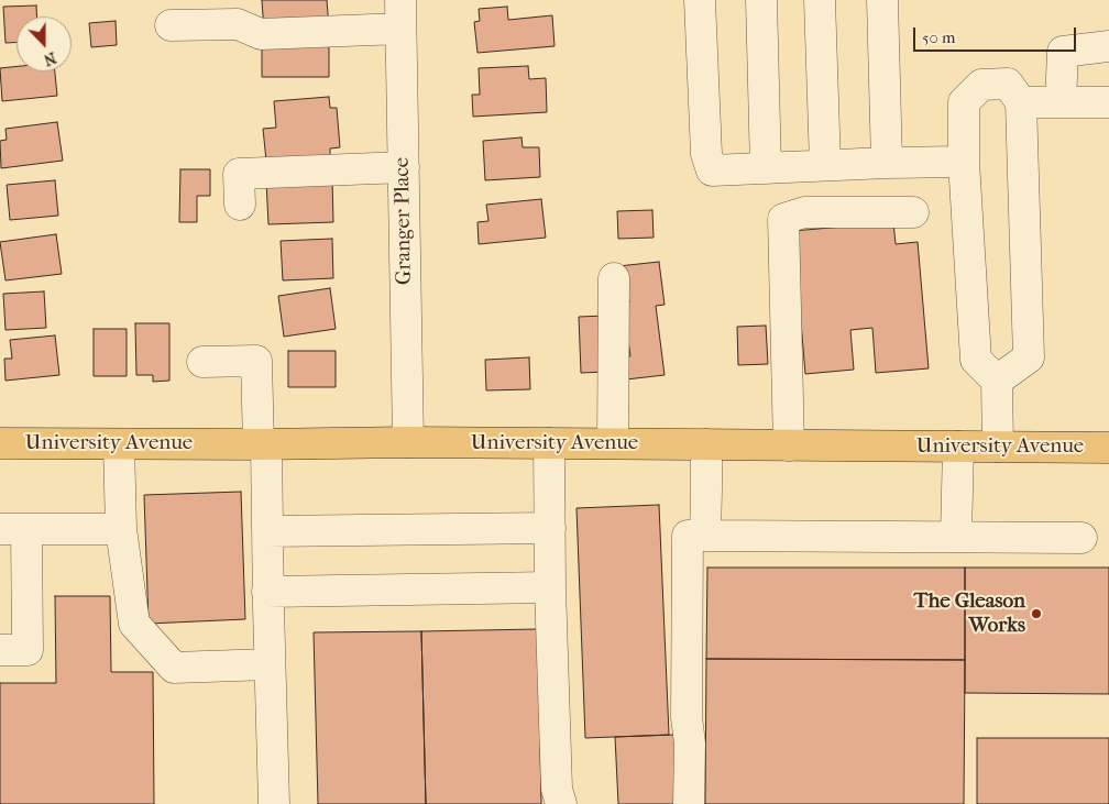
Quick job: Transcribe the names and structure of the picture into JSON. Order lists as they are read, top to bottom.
{
  "streets": {
    "main road": ["University Avenue"],
    "street": ["Granger Place"]
  },
  "crossings": [
    ["Granger Place", "University Avenue"]
  ],
  "places": ["The Gleason Works"],
  "scale_bar": "50 m",
  "north": "bottom"
}
